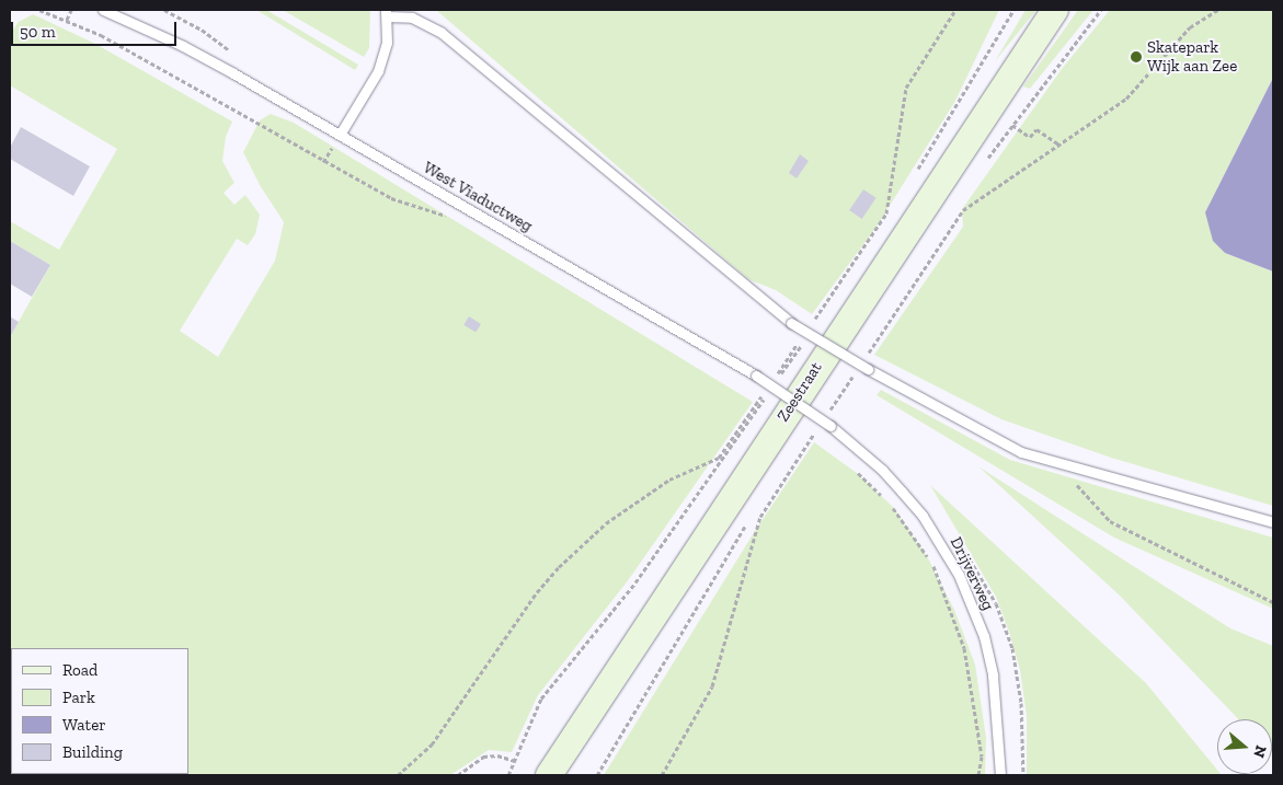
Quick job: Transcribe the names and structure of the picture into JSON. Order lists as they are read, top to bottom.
{
  "streets": {
    "main road": ["Zeestraat"],
    "lane": ["West Viaductweg", "Drijverweg"]
  },
  "crossings": [
    ["West Viaductweg", "Drijverweg"]
  ],
  "places": ["Skatepark Wijk aan Zee"],
  "legend": [
    "Road",
    "Park",
    "Water",
    "Building"
  ],
  "scale_bar": "50 m",
  "north": "right"
}
